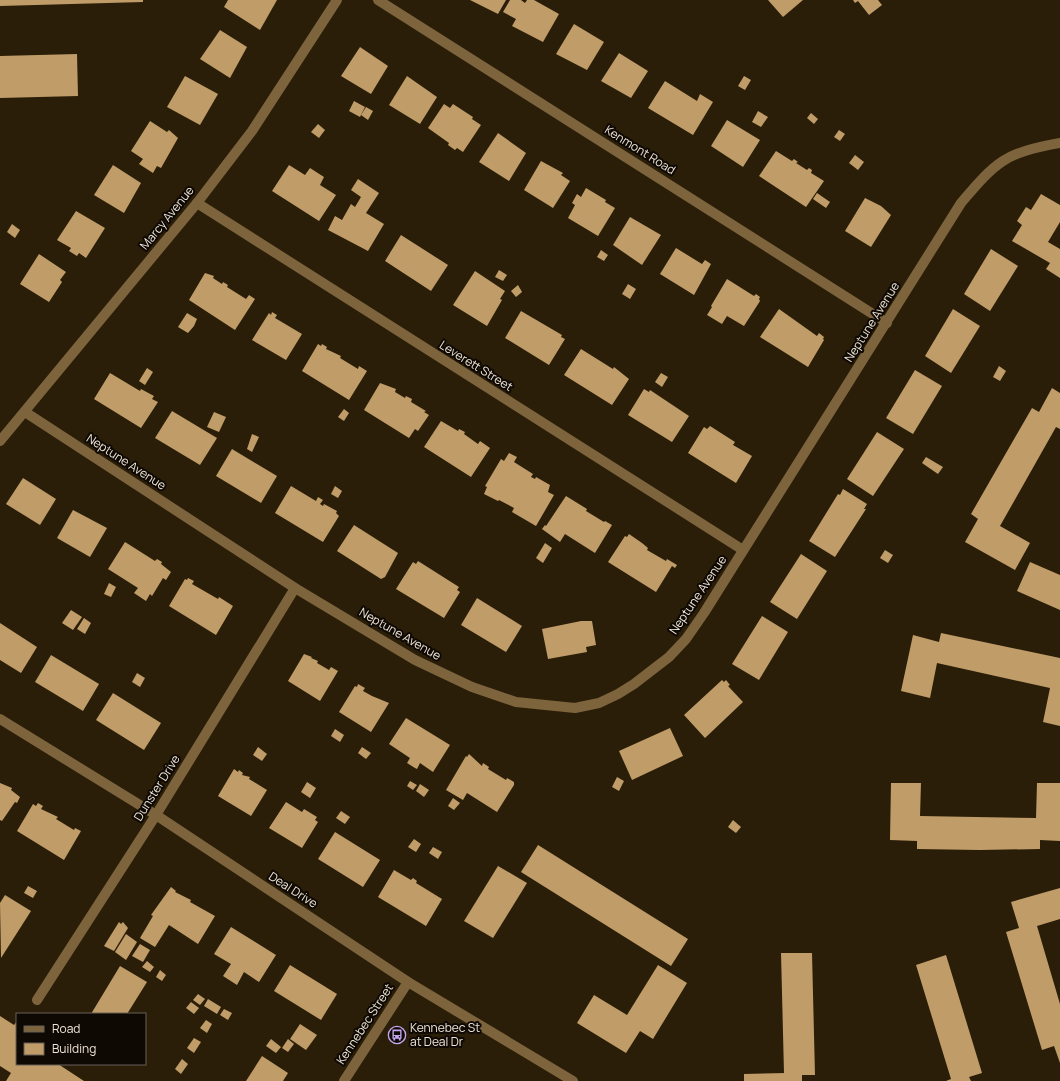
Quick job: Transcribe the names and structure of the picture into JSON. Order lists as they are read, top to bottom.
{
  "streets": {
    "street": [
      "Kenmont Road",
      "Marcy Avenue",
      "Neptune Avenue",
      "Leverett Street",
      "Dunster Drive",
      "Deal Drive",
      "Kennebec Street"
    ]
  },
  "crossings": [
    ["Kenmont Road", "Neptune Avenue"],
    ["Marcy Avenue", "Neptune Avenue"],
    ["Marcy Avenue", "Leverett Street"],
    ["Neptune Avenue", "Leverett Street"],
    ["Neptune Avenue", "Dunster Drive"],
    ["Dunster Drive", "Deal Drive"],
    ["Deal Drive", "Kennebec Street"]
  ],
  "places": {
    "bus stop": ["Kennebec St at Deal Dr"]
  },
  "legend": ["Road", "Building"]
}
